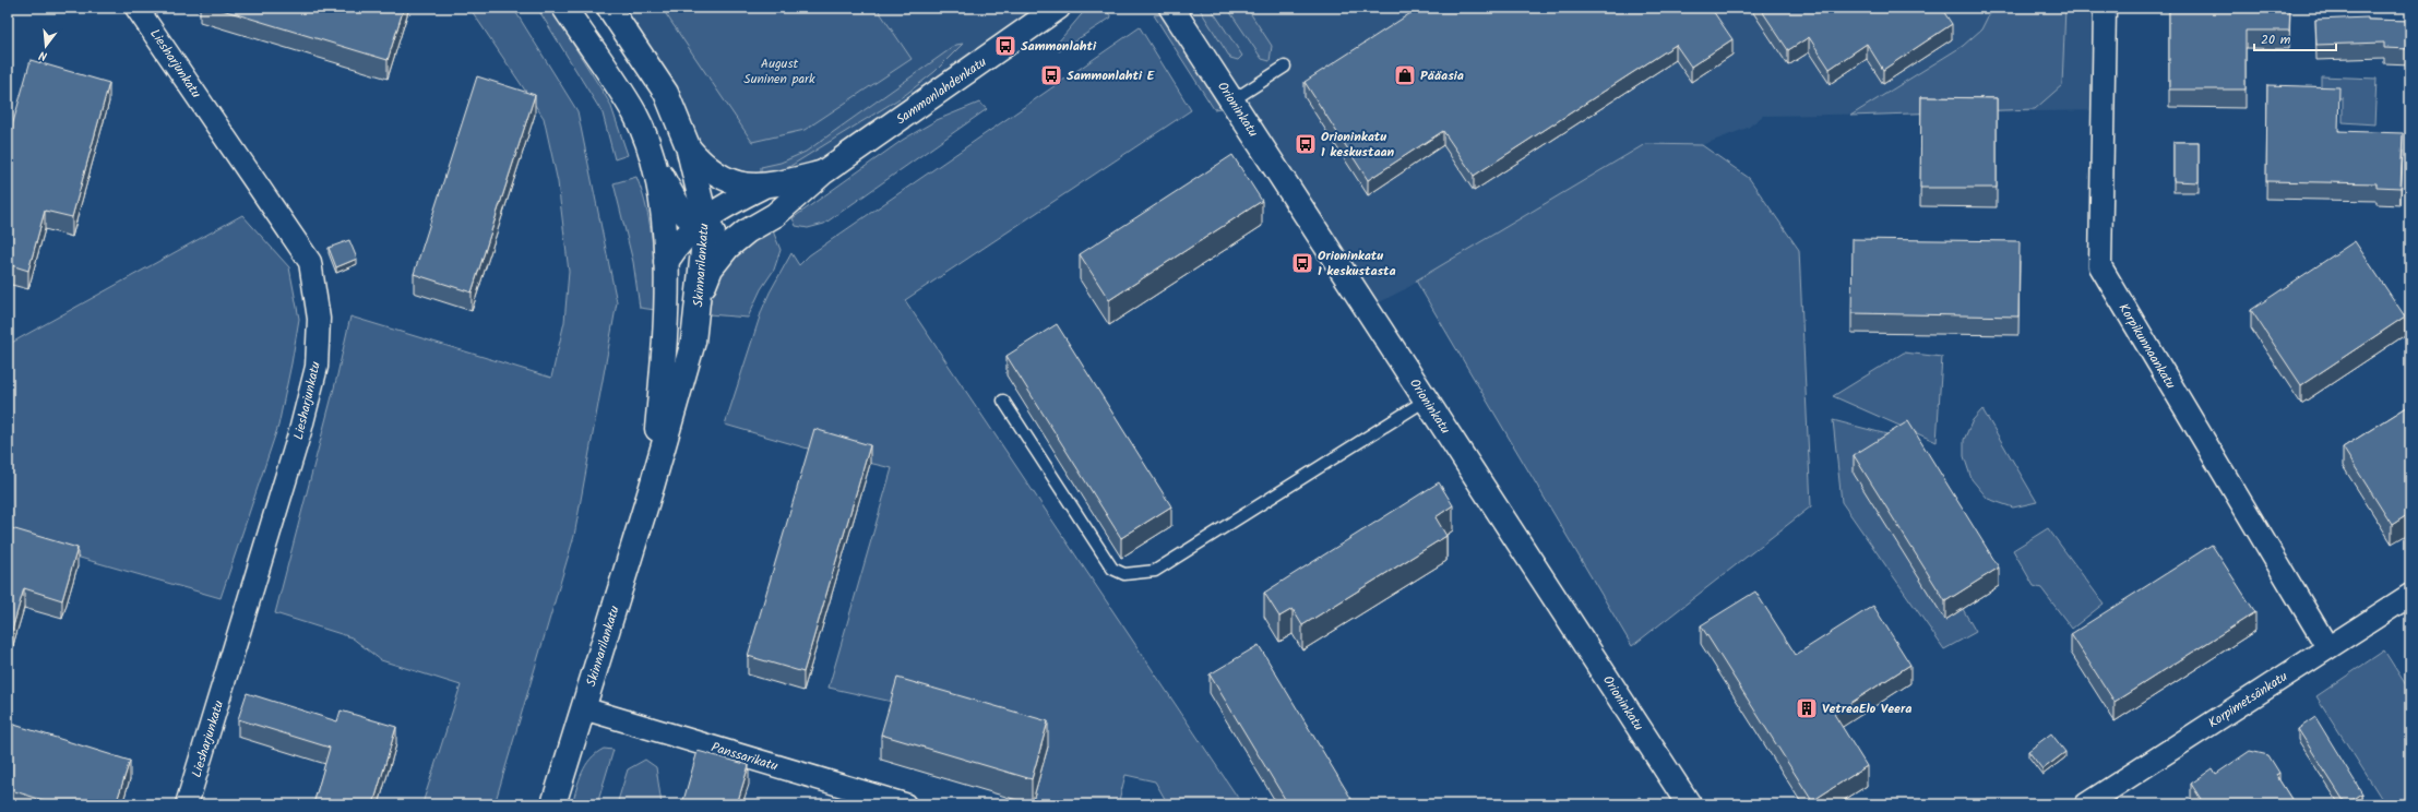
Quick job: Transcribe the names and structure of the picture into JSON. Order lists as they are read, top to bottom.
{
  "streets": {
    "main road": ["Sammonlahdenkatu", "Orioninkatu", "Skinnarilankatu"],
    "street": [
      "Liesharjunkatu",
      "Korpikunnaankatu",
      "Korpimetsänkatu",
      "Panssarikatu"
    ]
  },
  "crossings": [
    ["Sammonlahdenkatu", "Skinnarilankatu"],
    ["Skinnarilankatu", "Panssarikatu"],
    ["Korpikunnaankatu", "Korpimetsänkatu"]
  ],
  "parks": ["August Suninen park"],
  "places": {
    "bus stop": [
      "Sammonlahti",
      "Sammonlahti E",
      "Orioninkatu 1 keskustaan",
      "Orioninkatu 1 keskustasta"
    ],
    "shop": ["Pääasia"],
    "building": ["VetreaElo Veera"]
  },
  "scale_bar": "20 m",
  "north": "bottom"
}
